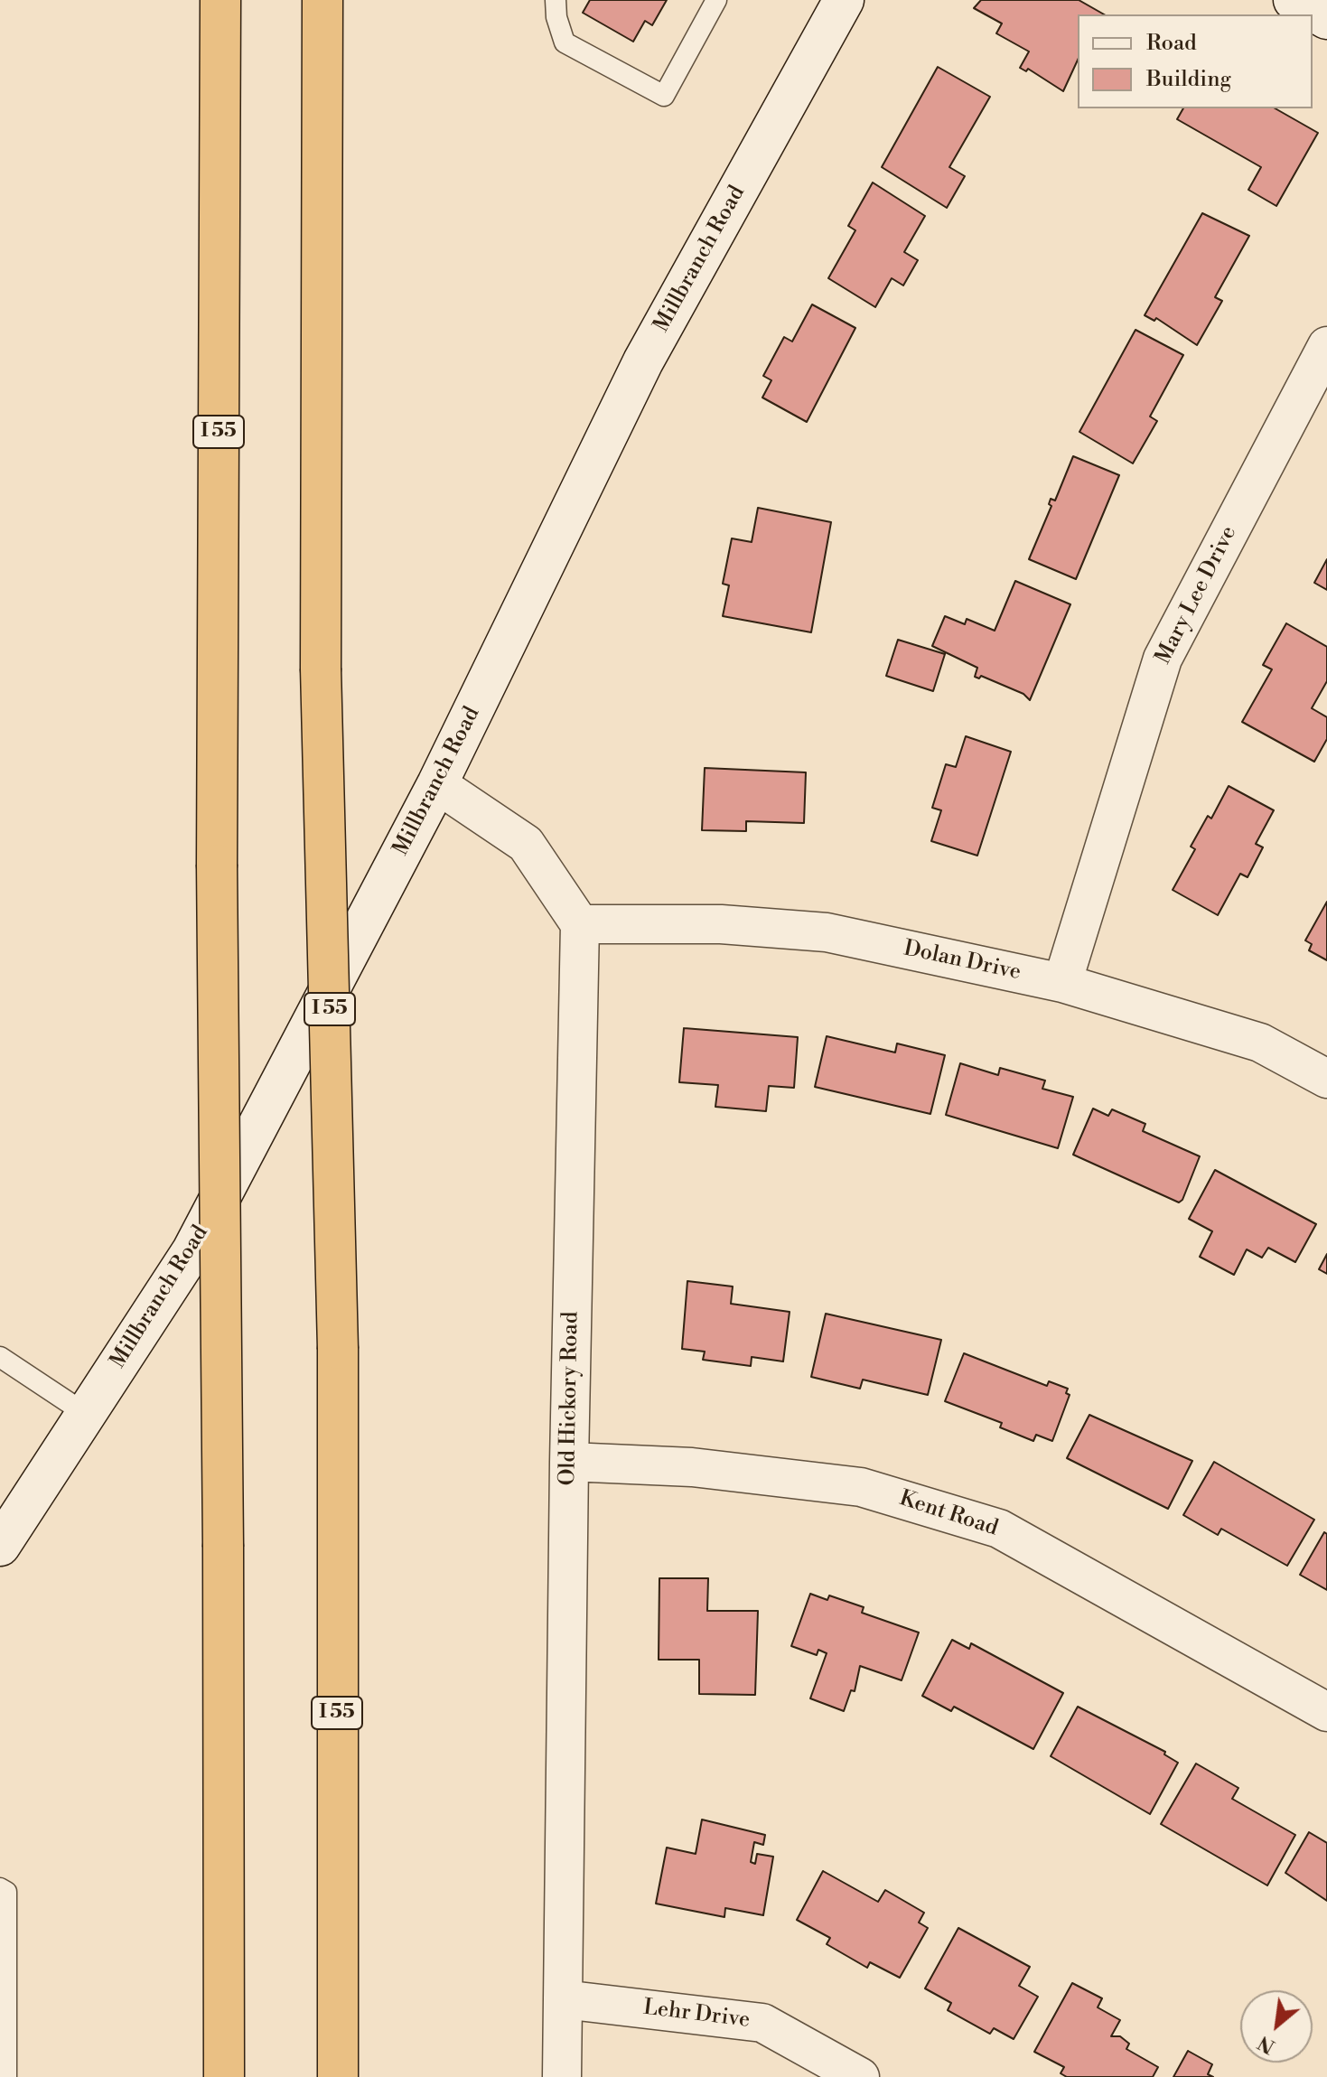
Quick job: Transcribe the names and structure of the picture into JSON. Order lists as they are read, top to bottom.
{
  "streets": {
    "highway": ["I 55"],
    "main road": ["Millbranch Road"],
    "street": [
      "Mary Lee Drive",
      "Dolan Drive",
      "Old Hickory Road",
      "Kent Road",
      "Lehr Drive"
    ]
  },
  "crossings": [
    ["Mary Lee Drive", "Dolan Drive"],
    ["Dolan Drive", "Old Hickory Road"],
    ["Old Hickory Road", "Kent Road"],
    ["Old Hickory Road", "Lehr Drive"]
  ],
  "legend": ["Road", "Building"],
  "north": "bottom left"
}
